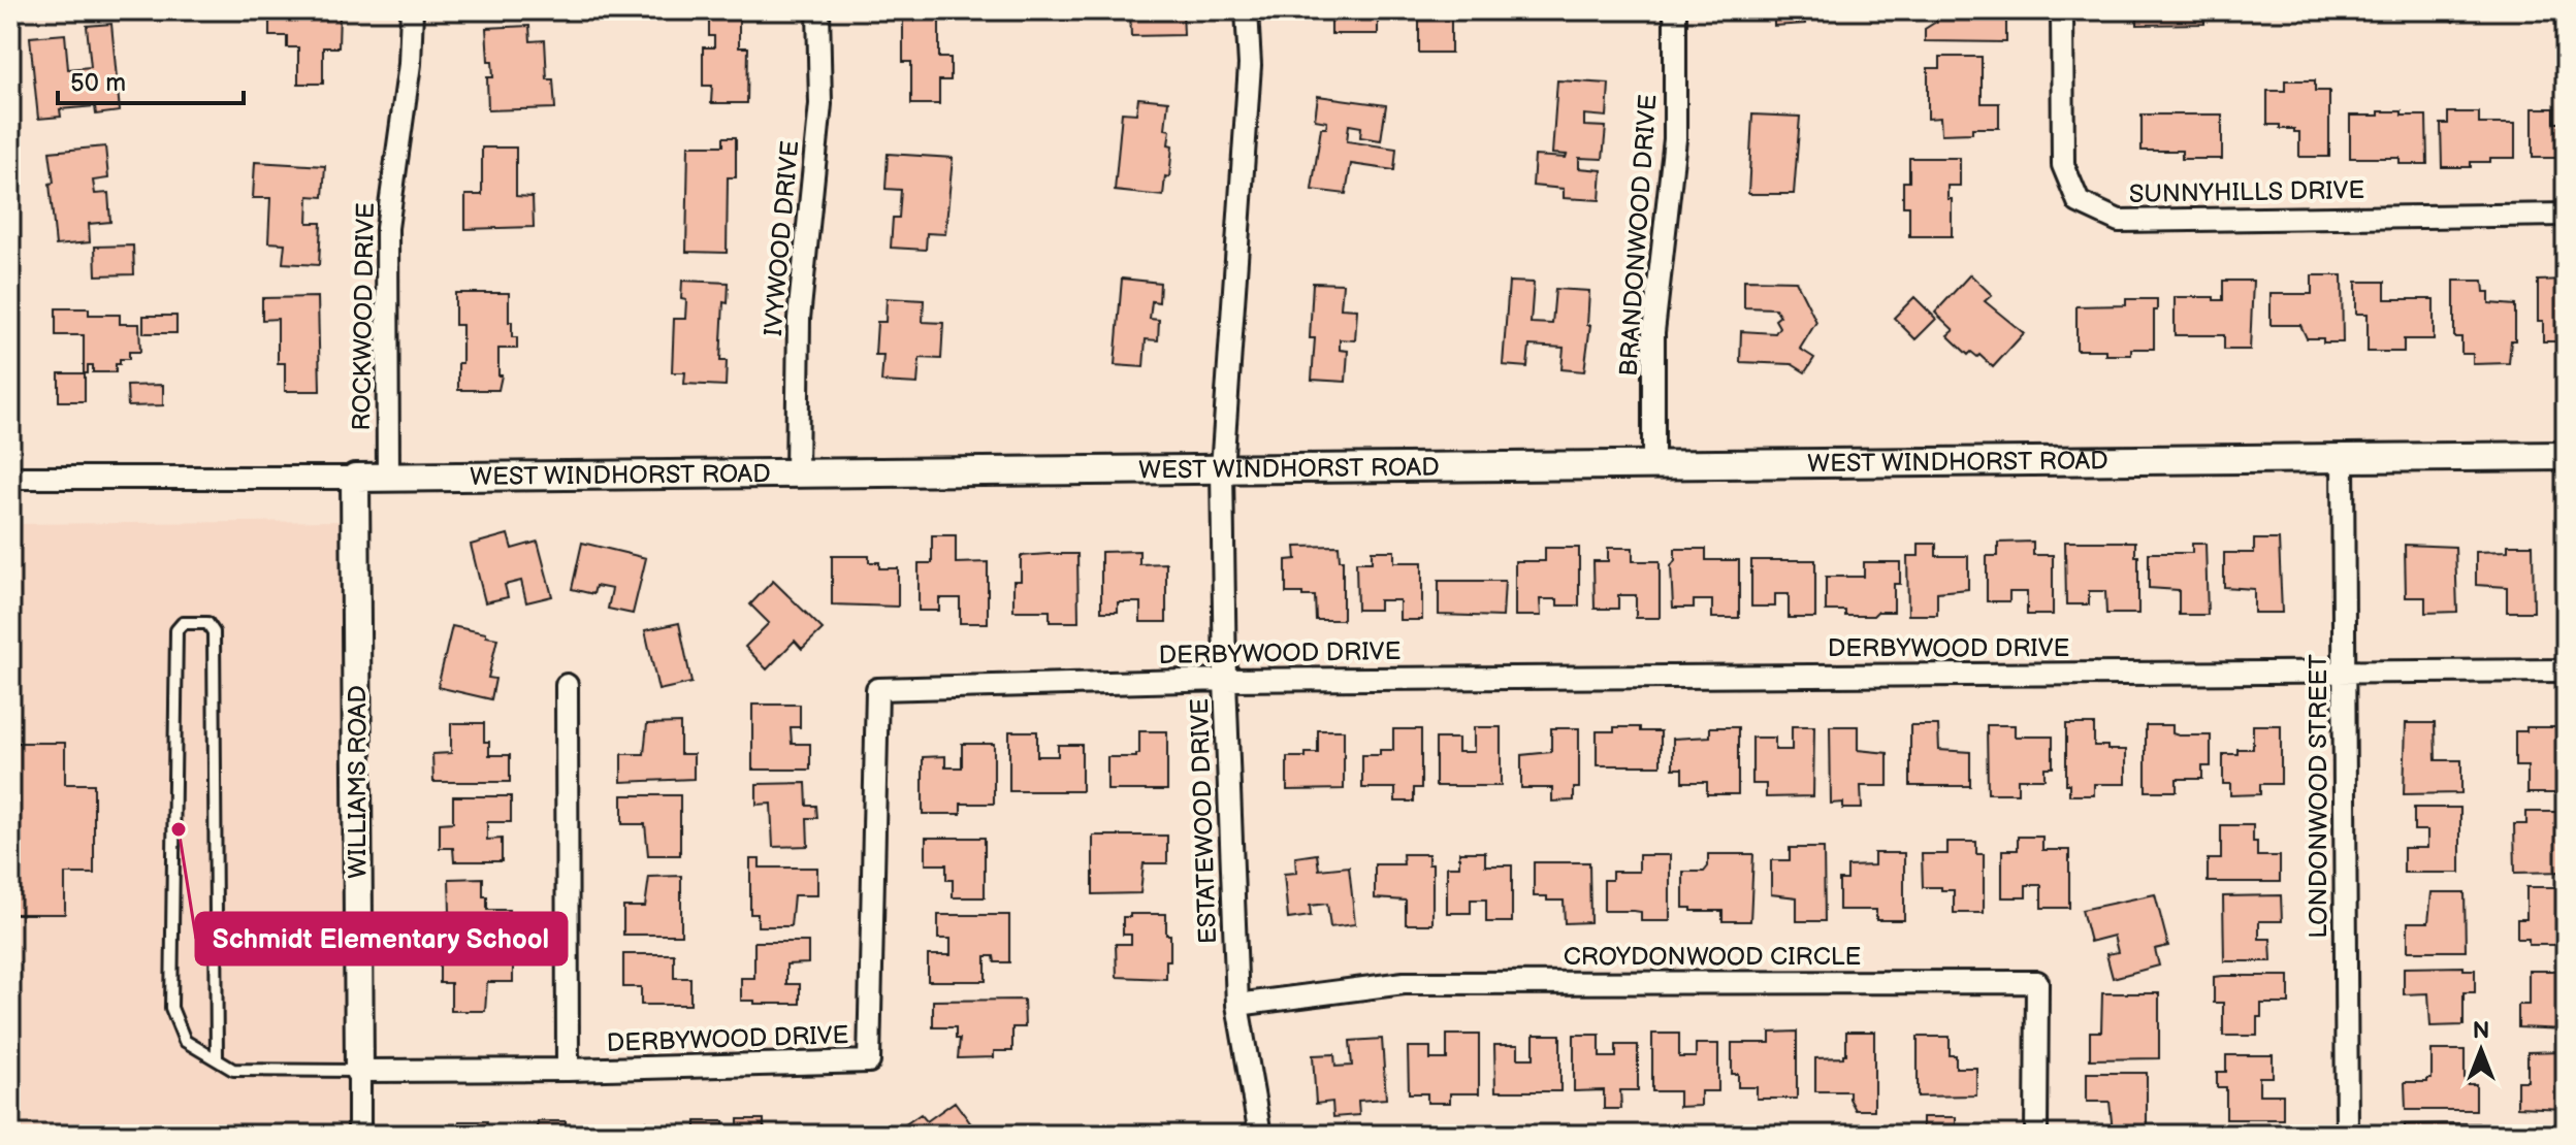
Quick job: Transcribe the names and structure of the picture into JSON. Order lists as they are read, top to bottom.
{
  "streets": {
    "street": [
      "SUNNYHILLS DRIVE",
      "BRANDONWOOD DRIVE",
      "IVYWOOD DRIVE",
      "ROCKWOOD DRIVE",
      "WEST WINDHORST ROAD",
      "DERBYWOOD DRIVE",
      "WILLIAMS ROAD",
      "LONDONWOOD STREET",
      "ESTATEWOOD DRIVE",
      "CROYDONWOOD CIRCLE"
    ]
  },
  "crossings": [
    ["BRANDONWOOD DRIVE", "WEST WINDHORST ROAD"],
    ["IVYWOOD DRIVE", "WEST WINDHORST ROAD"],
    ["ROCKWOOD DRIVE", "WEST WINDHORST ROAD"],
    ["WEST WINDHORST ROAD", "WILLIAMS ROAD"],
    ["WEST WINDHORST ROAD", "LONDONWOOD STREET"],
    ["WEST WINDHORST ROAD", "ESTATEWOOD DRIVE"],
    ["DERBYWOOD DRIVE", "WILLIAMS ROAD"],
    ["DERBYWOOD DRIVE", "LONDONWOOD STREET"],
    ["DERBYWOOD DRIVE", "ESTATEWOOD DRIVE"],
    ["ESTATEWOOD DRIVE", "CROYDONWOOD CIRCLE"]
  ],
  "places": ["Schmidt Elementary School"],
  "scale_bar": "50 m",
  "north": "top"
}
